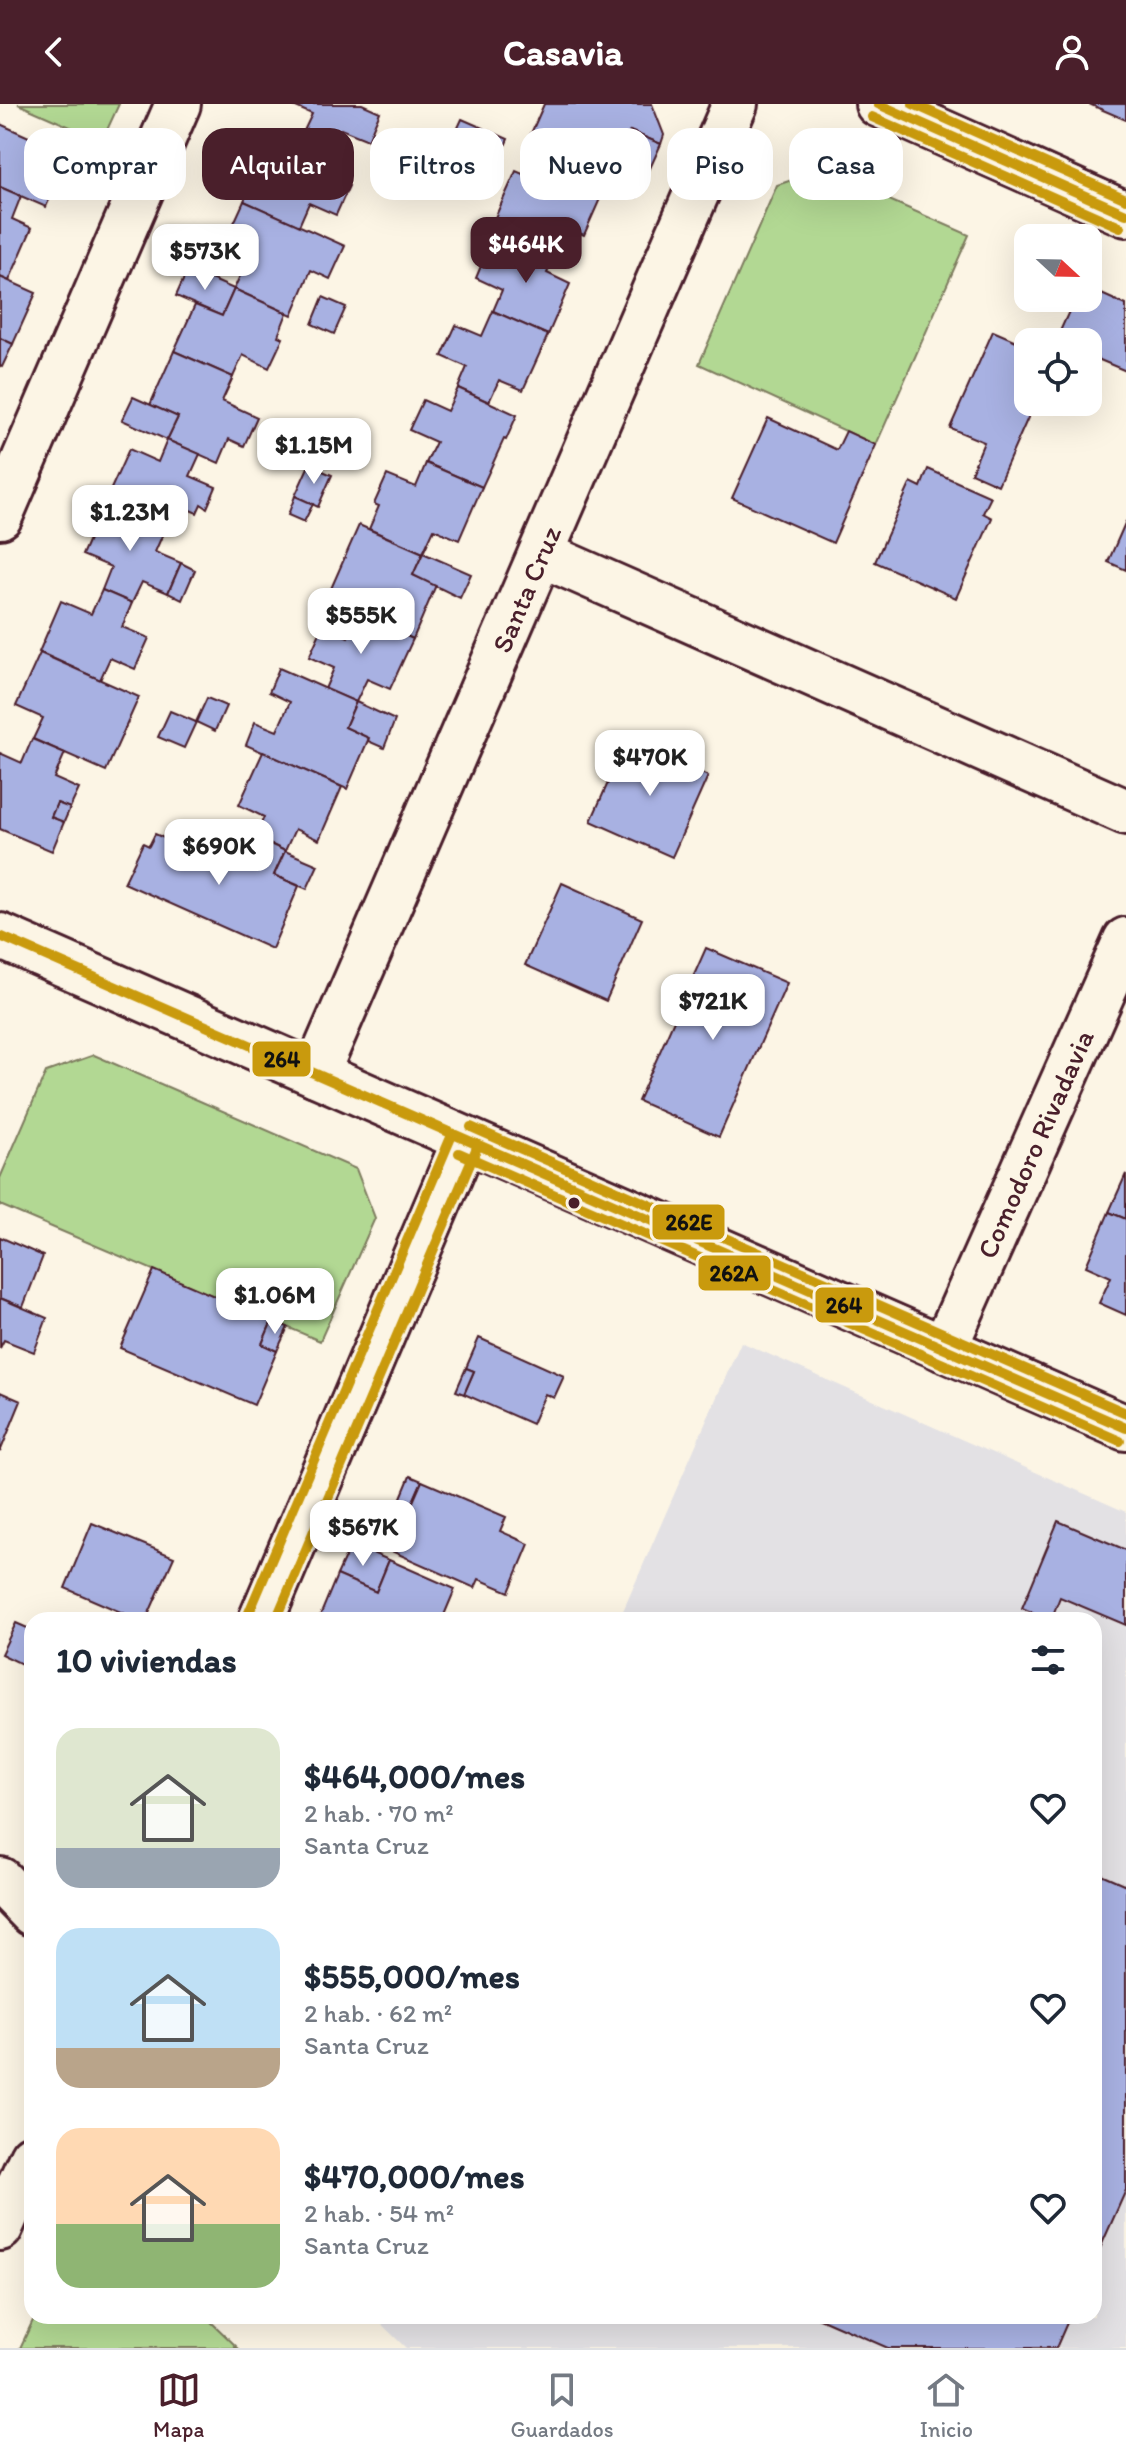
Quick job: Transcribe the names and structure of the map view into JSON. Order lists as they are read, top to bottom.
{
  "streets": {
    "street": ["Santa Cruz", "Comodoro Rivadavia"]
  },
  "lines": ["transit line 264", "transit line 262E", "transit line 262A"],
  "north": "right",
  "page": {
    "header": "Casavia",
    "chip": [
      "Comprar",
      "Alquilar",
      "Filtros",
      "Nuevo",
      "Piso",
      "Casa"
    ],
    "price": [
      "$464K",
      "$573K",
      "$1.15M",
      "$1.23M",
      "$555K",
      "$470K",
      "$690K",
      "$721K",
      "$1.06M",
      "$567K"
    ],
    "heading": "10 viviendas",
    "list": [
      {
        "name": "$464,000/mes",
        "note": "2 hab. · 70 m² · Santa Cruz"
      },
      {
        "name": "$555,000/mes",
        "note": "2 hab. · 62 m² · Santa Cruz"
      },
      {
        "name": "$470,000/mes",
        "note": "2 hab. · 54 m² · Santa Cruz"
      }
    ],
    "tabs": ["Mapa", "Guardados", "Inicio"]
  }
}
